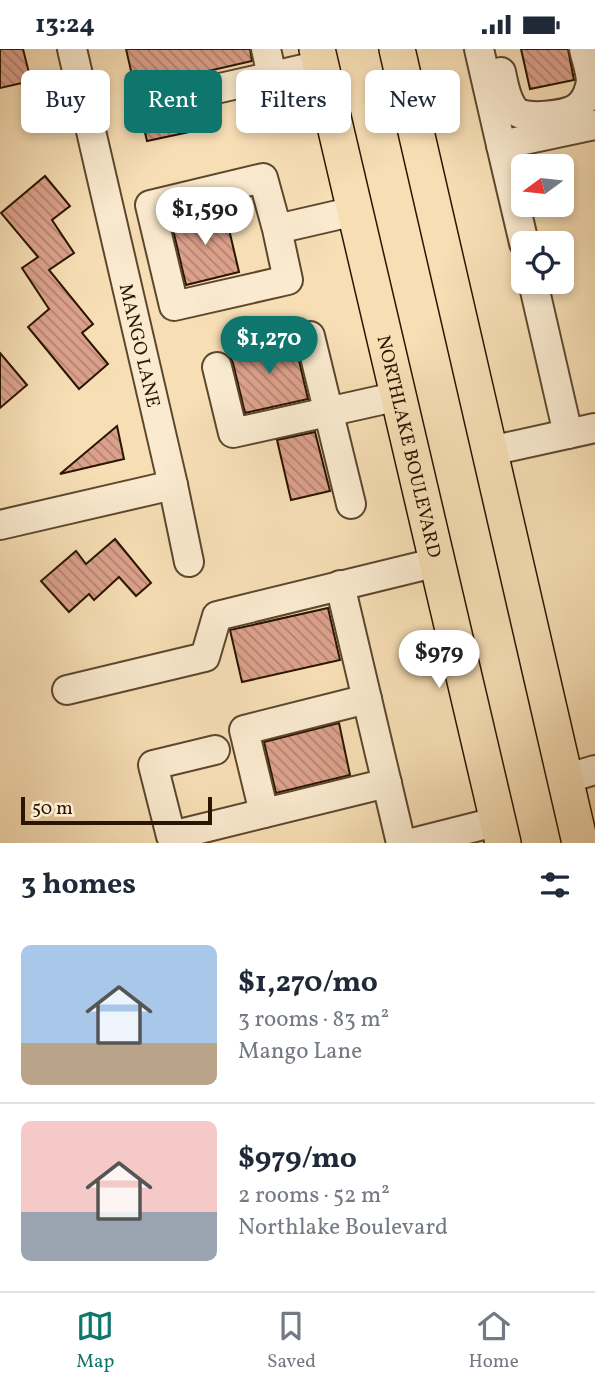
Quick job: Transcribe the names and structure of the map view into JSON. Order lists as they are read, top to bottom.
{
  "streets": {
    "main road": ["NORTHLAKE BOULEVARD"],
    "street": ["MANGO LANE"]
  },
  "scale_bar": "50 m",
  "north": "left",
  "page": {
    "status": "13:24",
    "chip": [
      "Buy",
      "Rent",
      "Filters",
      "New"
    ],
    "price": ["$1,590", "$1,270", "$979"],
    "scale": "50 m",
    "heading": "3 homes",
    "list": [
      {
        "name": "$1,270/mo",
        "note": "3 rooms · 83 m² · Mango Lane"
      },
      {
        "name": "$979/mo",
        "note": "2 rooms · 52 m² · Northlake Boulevard"
      }
    ],
    "tabs": ["Map", "Saved", "Home"]
  }
}
